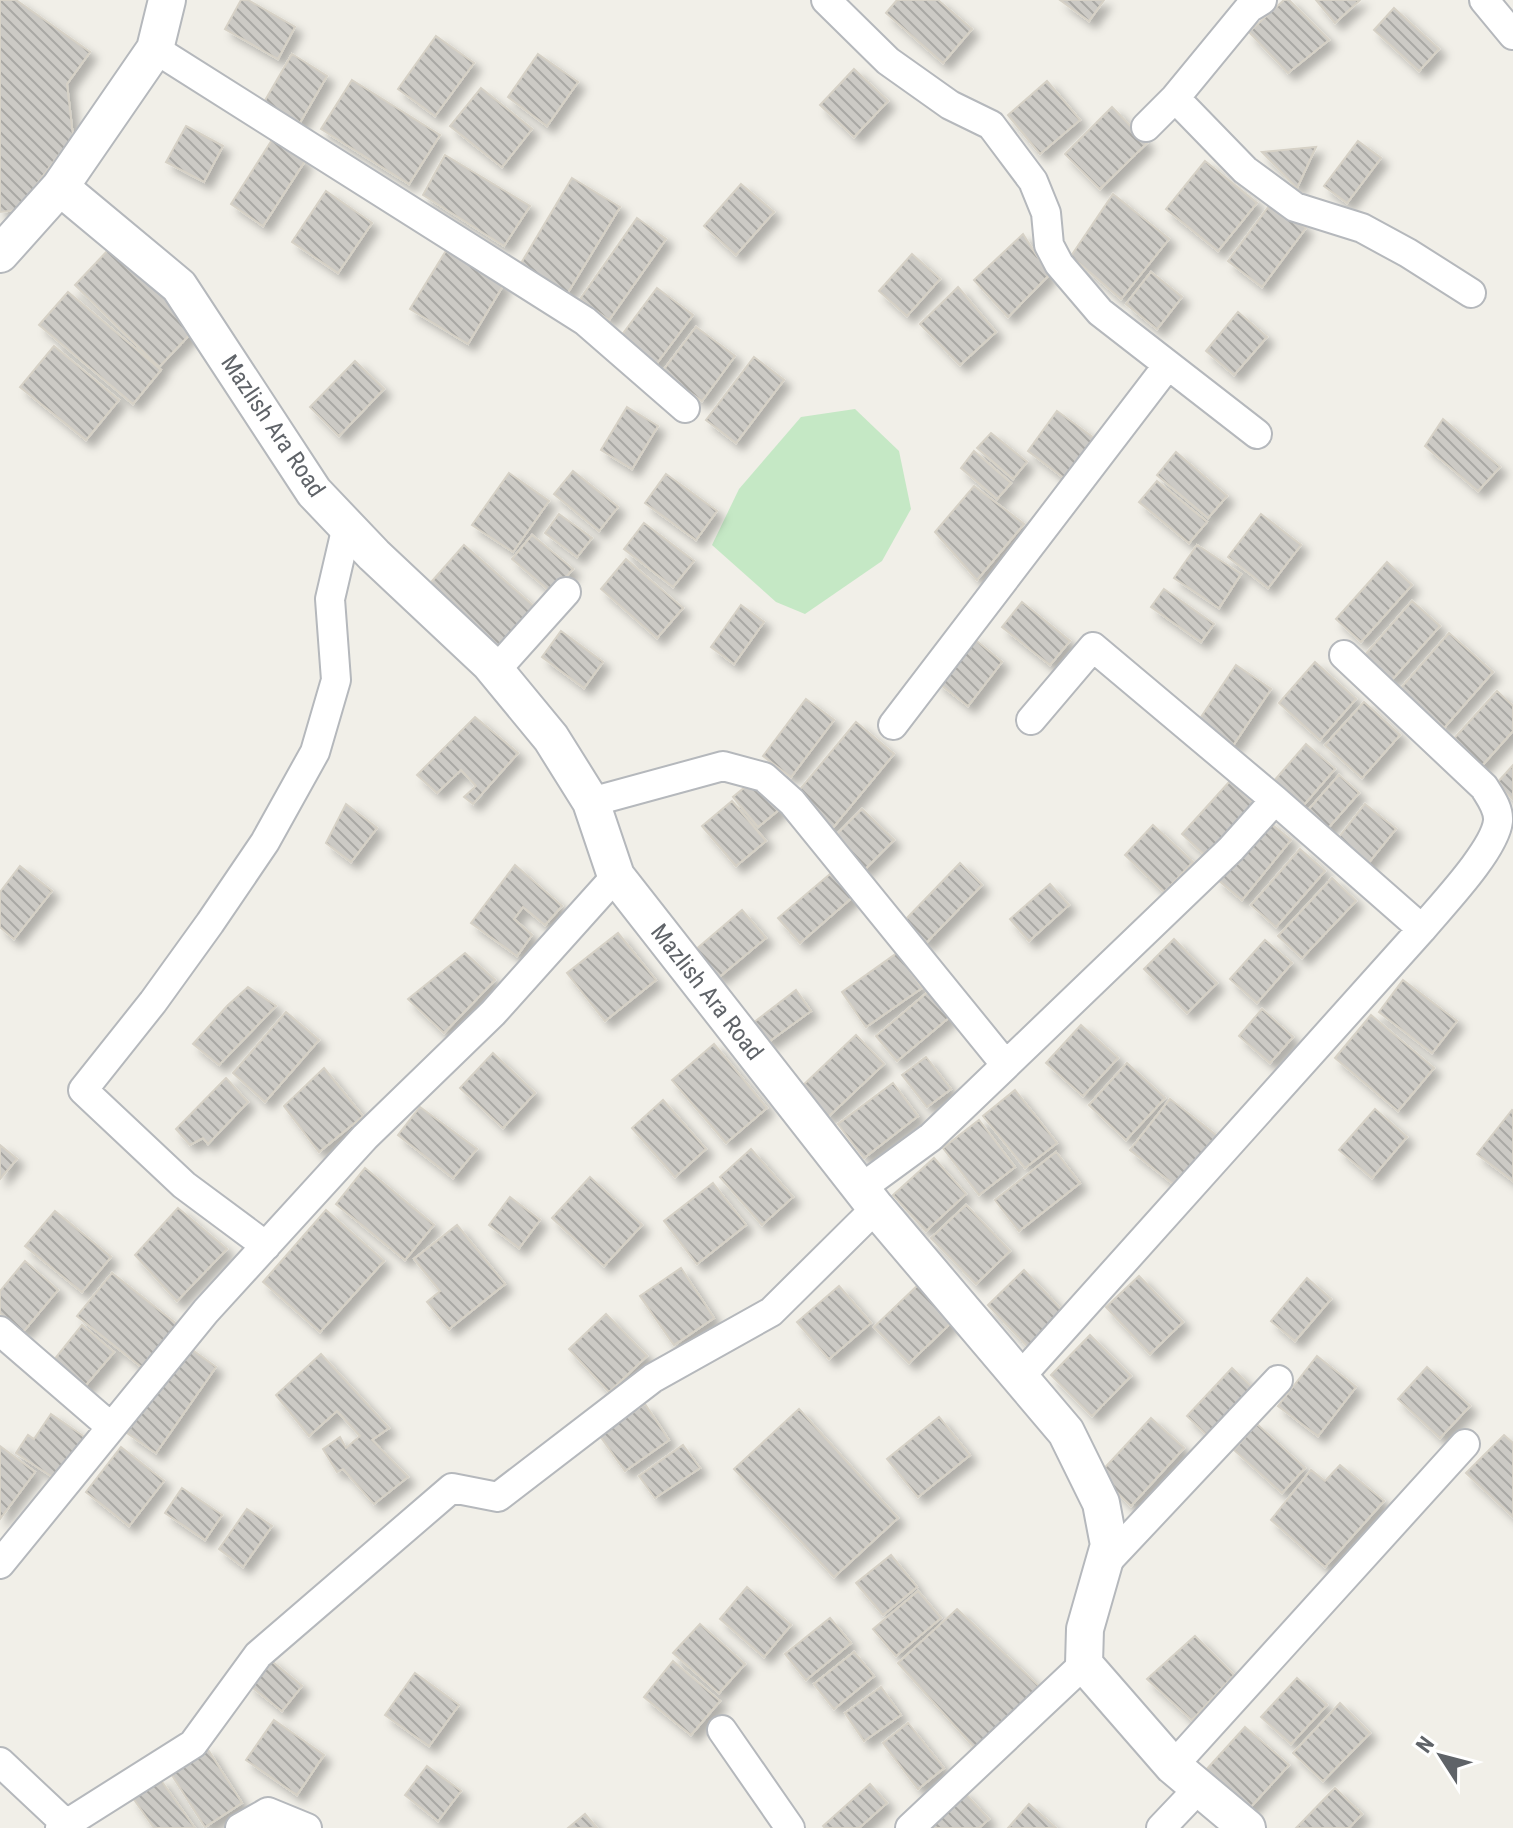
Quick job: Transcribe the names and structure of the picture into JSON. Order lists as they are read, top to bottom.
{
  "streets": {
    "street": ["Mazlish Ara Road"]
  },
  "north": "top left"
}
